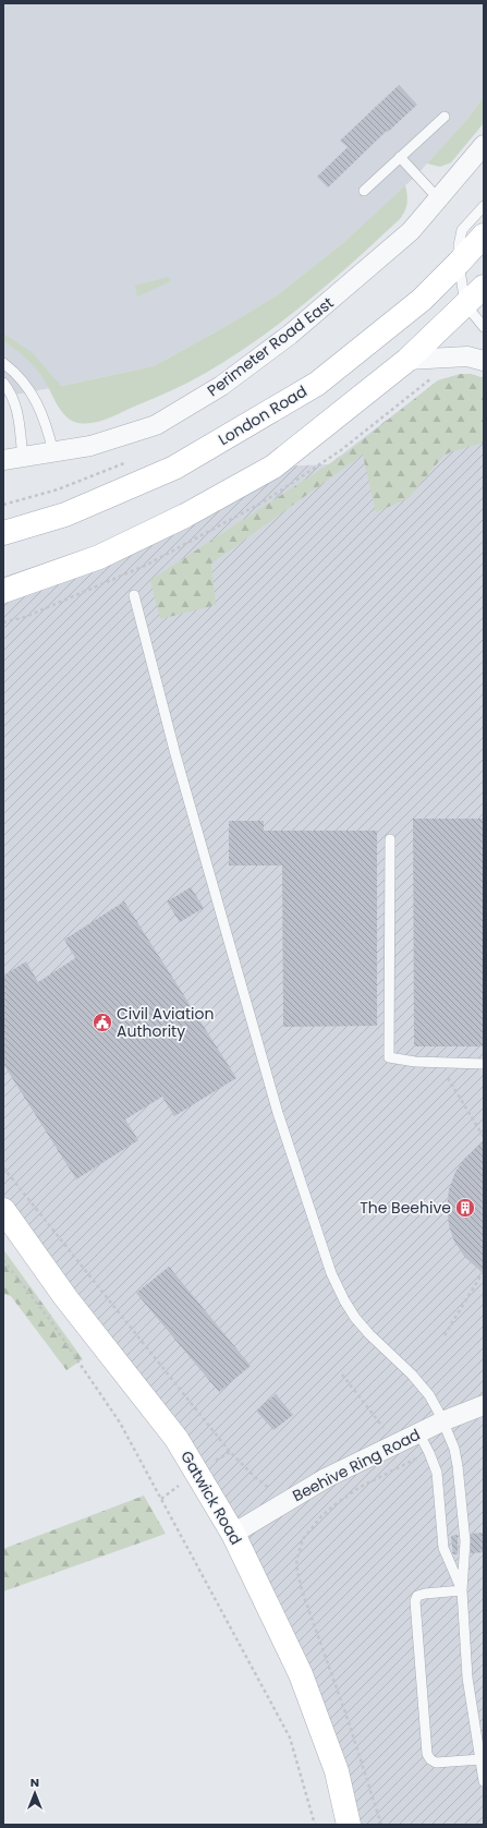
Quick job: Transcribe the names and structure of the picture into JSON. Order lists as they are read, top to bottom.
{
  "streets": {
    "main road": ["London Road", "Gatwick Road"],
    "street": ["Perimeter Road East", "Beehive Ring Road"]
  },
  "crossings": [
    ["Beehive Ring Road", "Gatwick Road"]
  ],
  "places": {
    "public building": ["Civil Aviation Authority"],
    "building": ["The Beehive"]
  },
  "north": "top"
}
